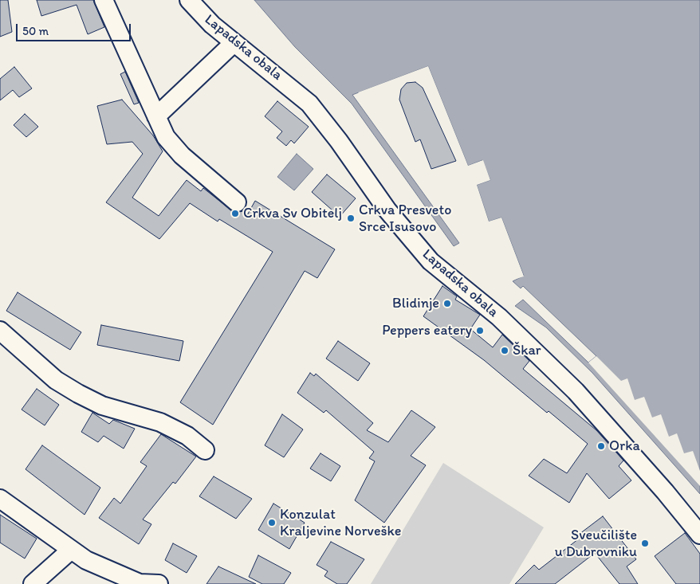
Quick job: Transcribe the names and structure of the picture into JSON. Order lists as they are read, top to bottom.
{
  "streets": {
    "street": ["Lapadska obala"]
  },
  "places": [
    "Crkva Sv Obitelj",
    "Crkva Presveto Srce Isusovo",
    "Blidinje",
    "Peppers eatery",
    "Škar",
    "Orka",
    "Konzulat Kraljevine Norveške",
    "Sveučilište u Dubrovniku"
  ],
  "scale_bar": "50 m"
}
